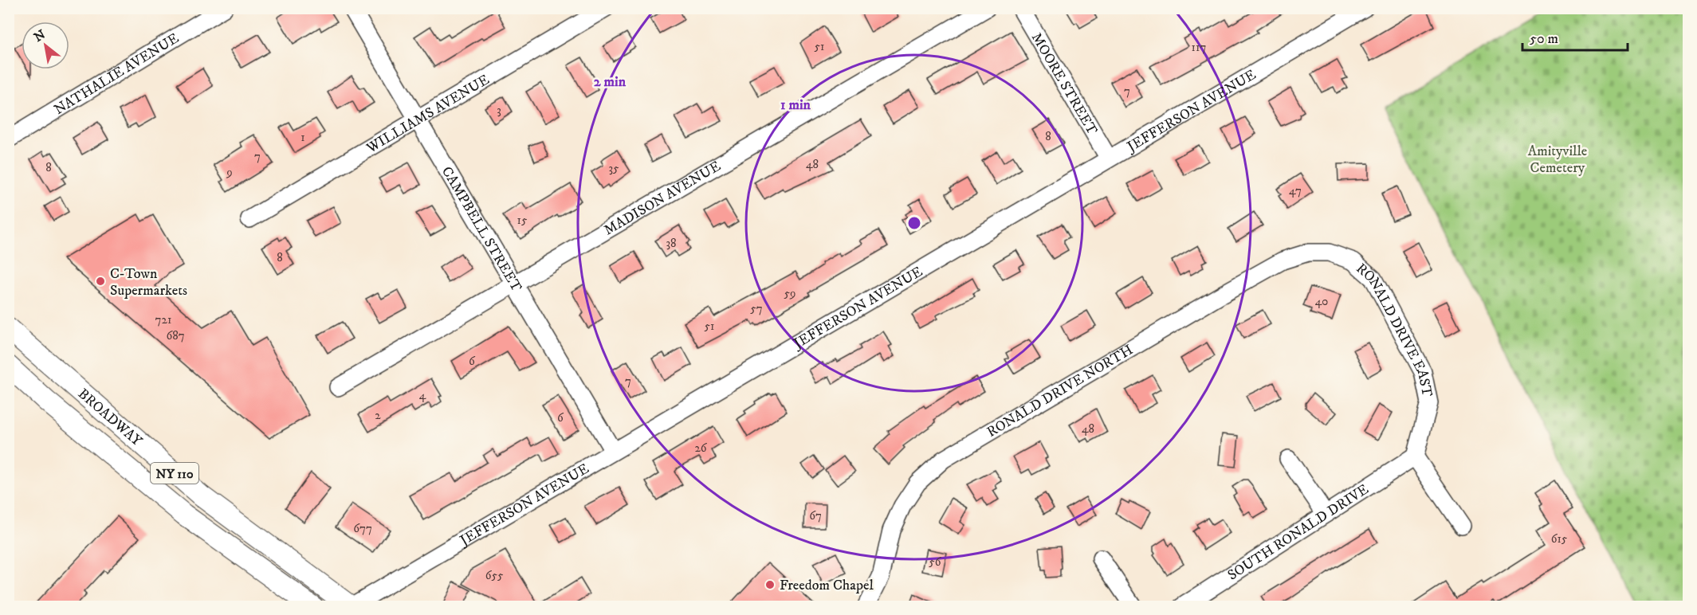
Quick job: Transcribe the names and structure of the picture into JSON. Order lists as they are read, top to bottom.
{
  "streets": {
    "main road": ["BROADWAY", "NY 110"],
    "street": [
      "NATHALIE AVENUE",
      "MOORE STREET",
      "JEFFERSON AVENUE",
      "WILLIAMS AVENUE",
      "MADISON AVENUE",
      "CAMPBELL STREET",
      "RONALD DRIVE EAST",
      "RONALD DRIVE NORTH",
      "SOUTH RONALD DRIVE"
    ]
  },
  "crossings": [
    ["MOORE STREET", "JEFFERSON AVENUE"],
    ["JEFFERSON AVENUE", "CAMPBELL STREET"],
    ["JEFFERSON AVENUE", "BROADWAY"],
    ["WILLIAMS AVENUE", "CAMPBELL STREET"],
    ["MADISON AVENUE", "CAMPBELL STREET"],
    ["RONALD DRIVE EAST", "RONALD DRIVE NORTH"],
    ["RONALD DRIVE EAST", "SOUTH RONALD DRIVE"]
  ],
  "parks": ["Amityville Cemetery"],
  "places": ["C‑Town Supermarkets", "Freedom Chapel"],
  "house_numbers": [
    "51",
    "117",
    "7",
    "3",
    "8",
    "1",
    "7",
    "48",
    "8",
    "35",
    "9",
    "47",
    "15",
    "38",
    "8",
    "59",
    "40",
    "57",
    "721",
    "51",
    "687",
    "6",
    "7",
    "4",
    "2",
    "6",
    "48",
    "26",
    "67",
    "677",
    "615",
    "56",
    "655"
  ],
  "scale_bar": "50 m",
  "north": "top left",
  "rings": ["2 min", "1 min"]
}
